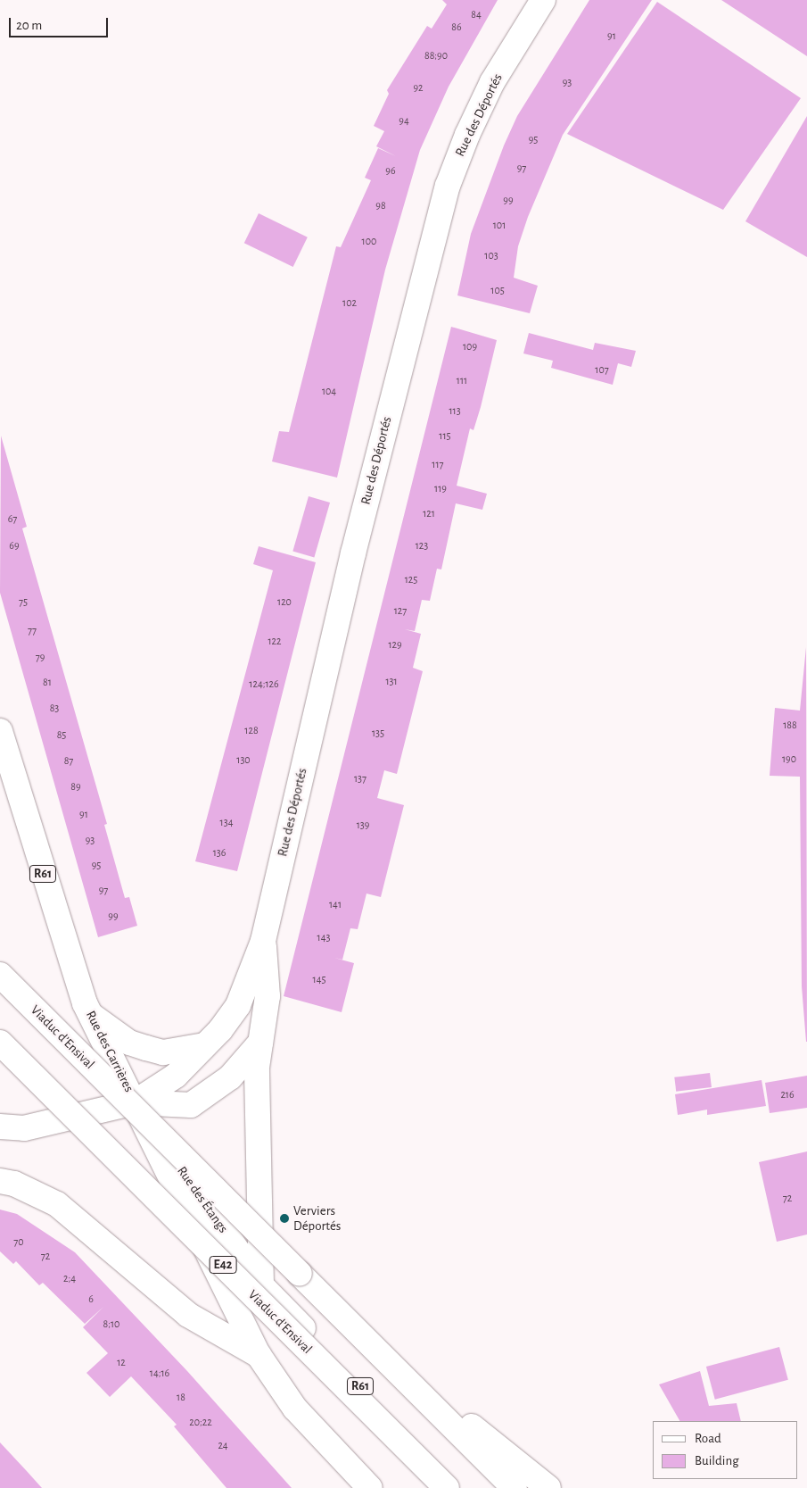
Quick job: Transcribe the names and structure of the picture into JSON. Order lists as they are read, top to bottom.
{
  "streets": {
    "main road": [
      "Rue des Déportés",
      "R61",
      "Viaduc d’Ensival",
      "Rue des Carrières",
      "Rue des Étangs",
      "E42"
    ]
  },
  "crossings": [
    ["Rue des Déportés", "Rue des Carrières"],
    ["Rue des Déportés", "Rue des Étangs"],
    ["R61", "Rue des Carrières"],
    ["Rue des Carrières", "Rue des Étangs"]
  ],
  "places": ["Verviers Déportés"],
  "house_numbers": [
    "84",
    "86",
    "91",
    "88;90",
    "93",
    "92",
    "94",
    "95",
    "97",
    "96",
    "99",
    "98",
    "101",
    "100",
    "103",
    "105",
    "102",
    "109",
    "107",
    "111",
    "104",
    "113",
    "115",
    "117",
    "119",
    "121",
    "67",
    "69",
    "123",
    "125",
    "75",
    "120",
    "127",
    "77",
    "122",
    "129",
    "79",
    "131",
    "81",
    "124;126",
    "83",
    "188",
    "128",
    "135",
    "85",
    "190",
    "130",
    "87",
    "137",
    "89",
    "91",
    "134",
    "139",
    "93",
    "136",
    "95",
    "97",
    "141",
    "99",
    "143",
    "145",
    "216",
    "72",
    "70",
    "72",
    "2;4",
    "6",
    "8;10",
    "12",
    "14;16",
    "18",
    "20;22",
    "24"
  ],
  "legend": ["Road", "Building"],
  "scale_bar": "20 m"
}
